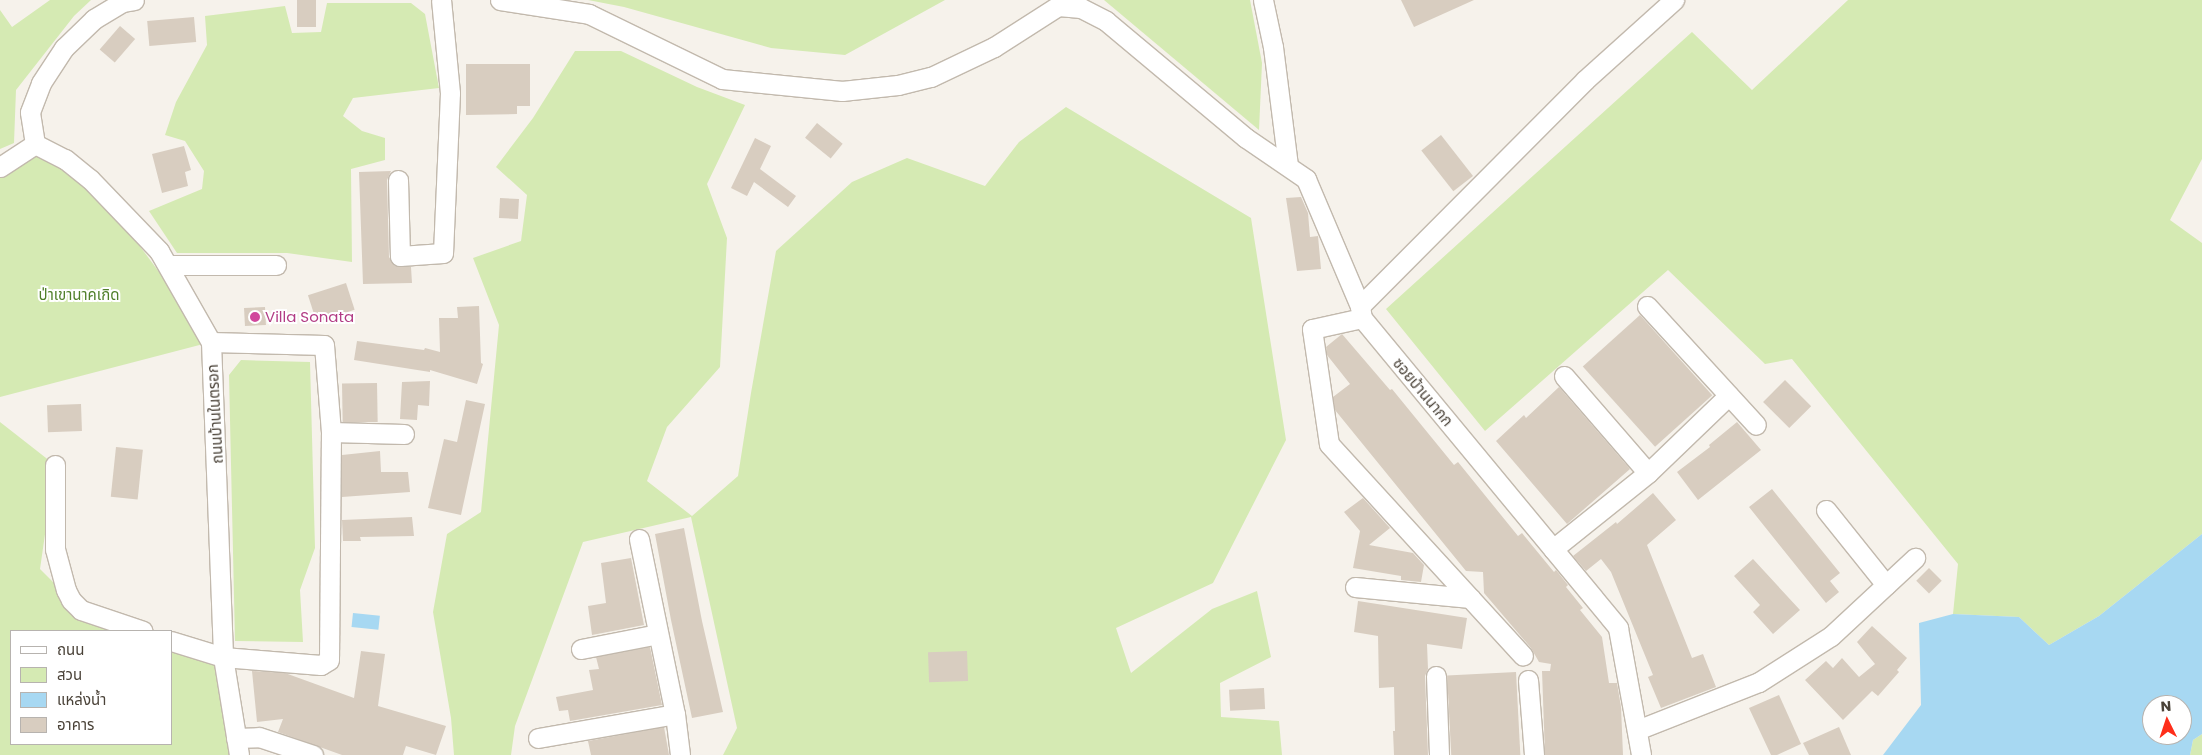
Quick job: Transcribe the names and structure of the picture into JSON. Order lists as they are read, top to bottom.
{
  "streets": {
    "street": ["ซอยบ้านนากก", "ถนนบ้านในตรอก"]
  },
  "parks": ["ป่าเขานาคเกิด"],
  "places": ["Villa Sonata"],
  "legend": [
    "ถนน",
    "สวน",
    "แหล่งน้ำ",
    "อาคาร"
  ],
  "north": "top"
}
